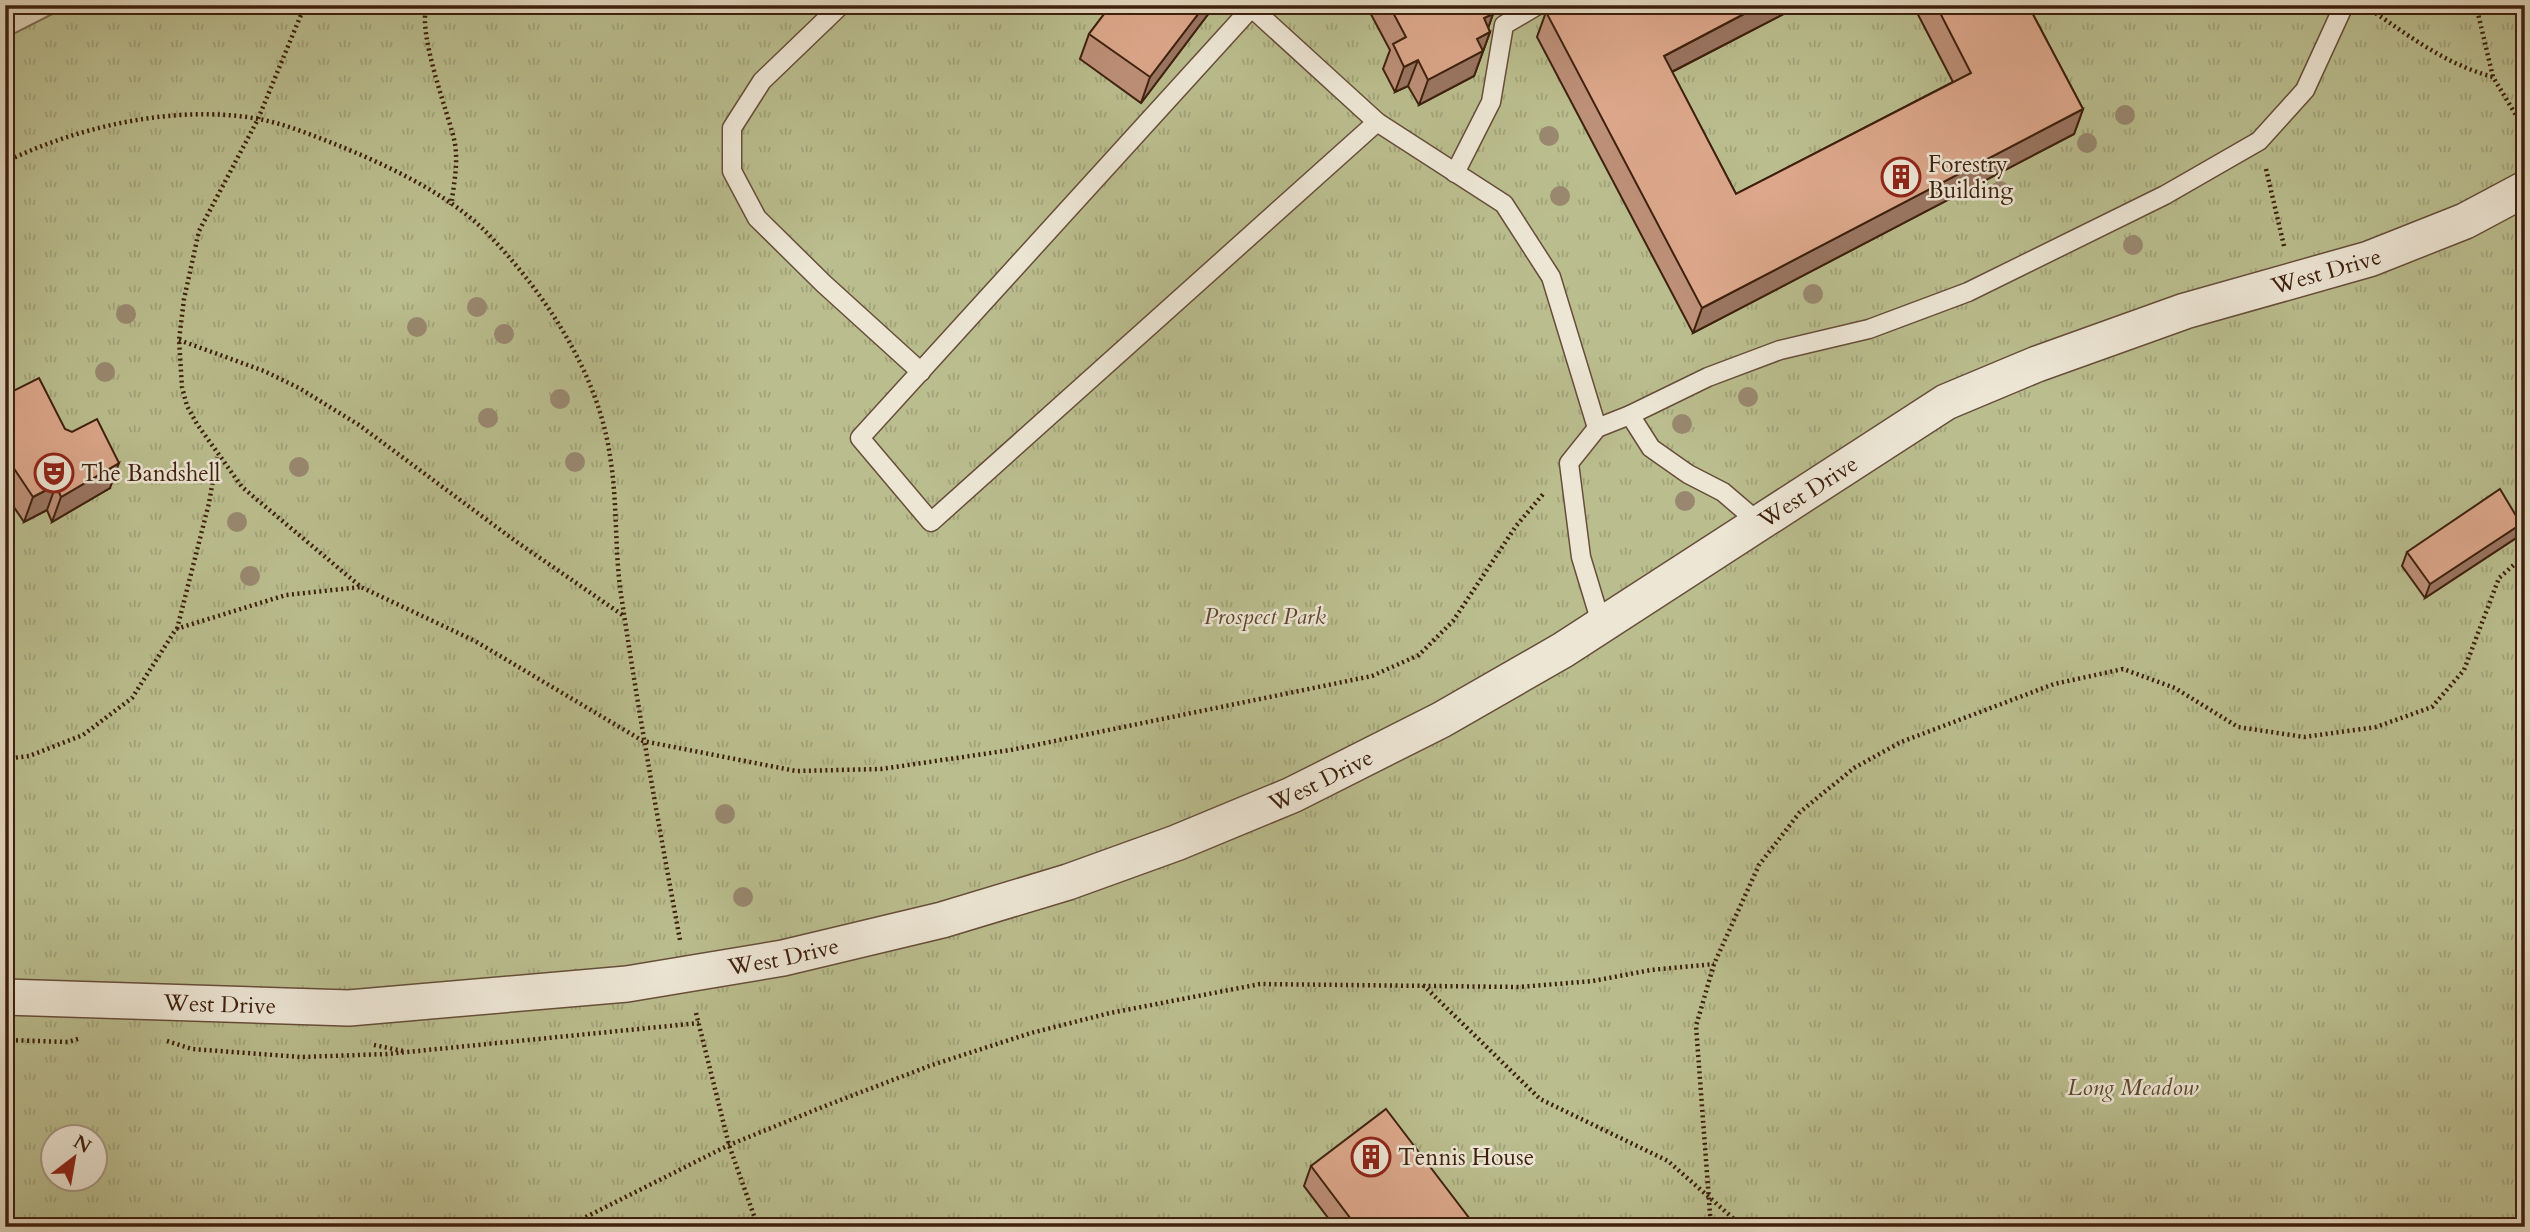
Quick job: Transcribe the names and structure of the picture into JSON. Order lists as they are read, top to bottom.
{
  "streets": {
    "street": ["West Drive"]
  },
  "parks": ["Prospect Park", "Long Meadow"],
  "places": {
    "building": ["Forestry Building", "Tennis House"],
    "theatre": ["The Bandshell"]
  },
  "north": "top right"
}
